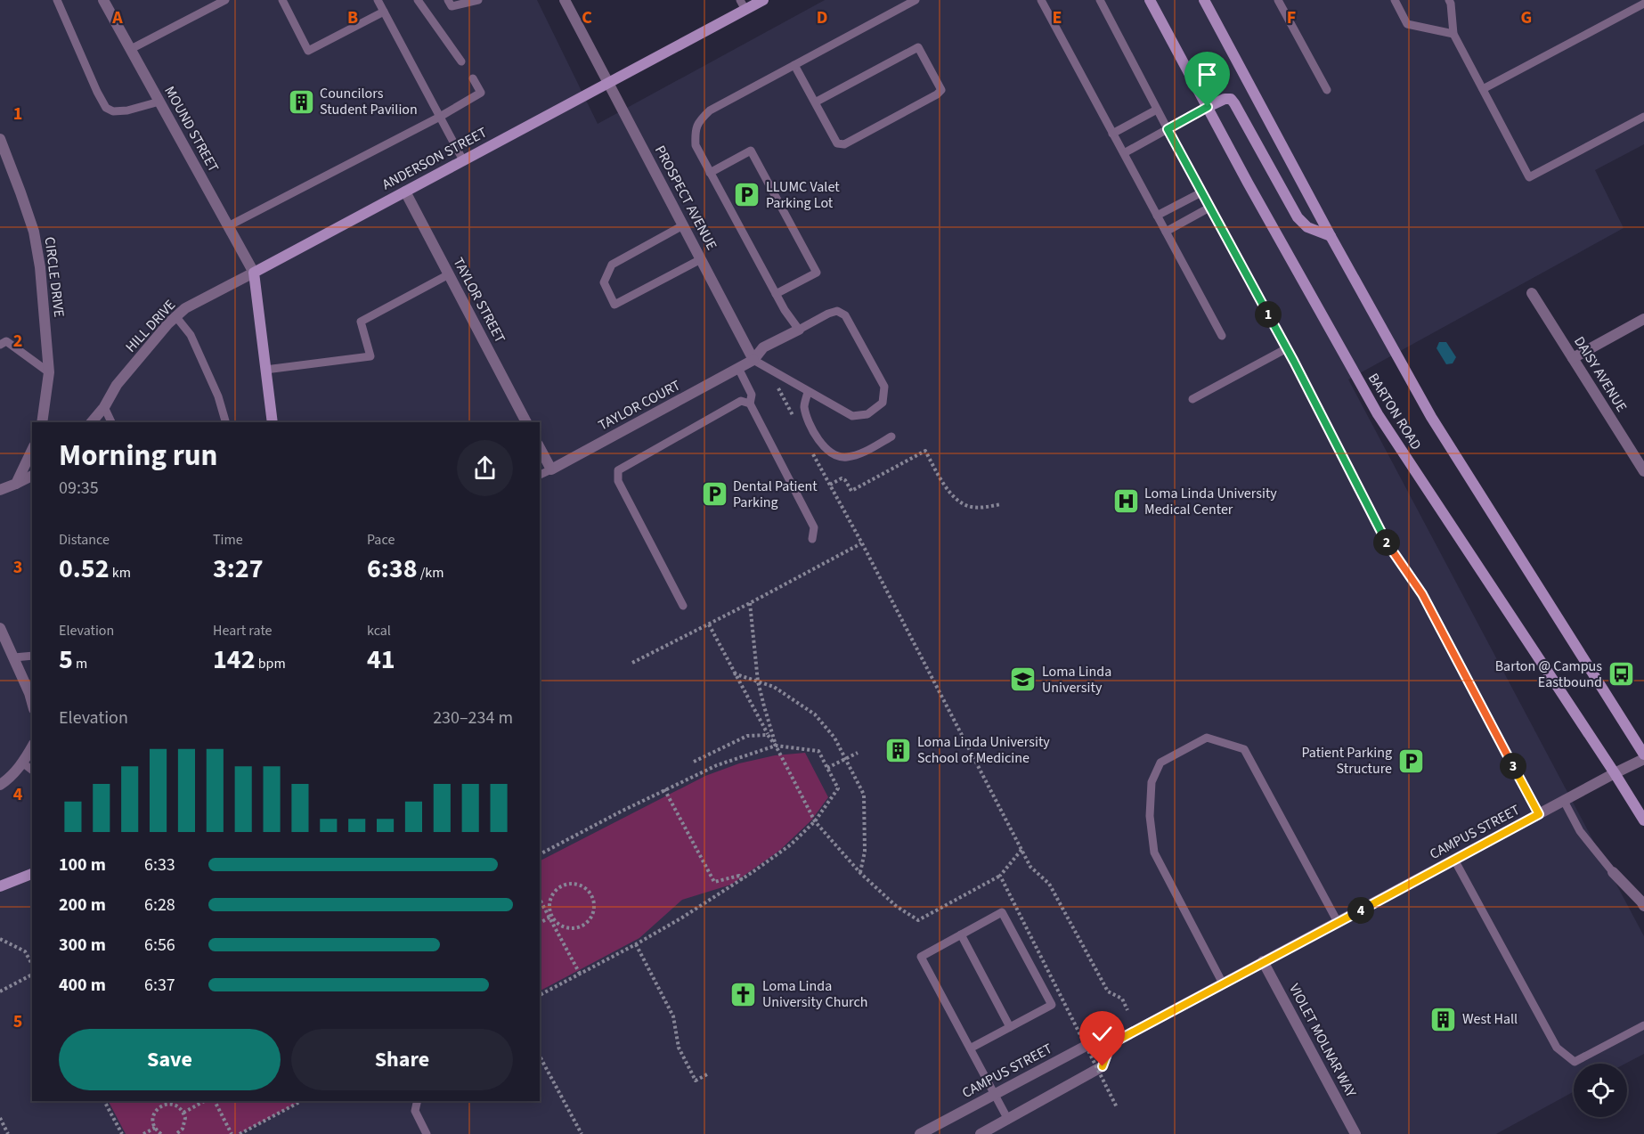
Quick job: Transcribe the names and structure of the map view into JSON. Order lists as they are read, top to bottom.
{
  "streets": {
    "main road": ["ANDERSON STREET", "BARTON ROAD"],
    "street": [
      "MOUND STREET",
      "PROSPECT AVENUE",
      "CIRCLE DRIVE",
      "TAYLOR STREET",
      "HILL DRIVE",
      "DAISY AVENUE",
      "TAYLOR COURT",
      "CAMPUS STREET",
      "VIOLET MOLNAR WAY"
    ]
  },
  "crossings": [
    ["MOUND STREET", "ANDERSON STREET"],
    ["MOUND STREET", "HILL DRIVE"],
    ["ANDERSON STREET", "PROSPECT AVENUE"],
    ["ANDERSON STREET", "TAYLOR STREET"],
    ["ANDERSON STREET", "HILL DRIVE"],
    ["PROSPECT AVENUE", "TAYLOR COURT"],
    ["BARTON ROAD", "CAMPUS STREET"],
    ["CAMPUS STREET", "VIOLET MOLNAR WAY"]
  ],
  "places": {
    "building": ["Councilors Student Pavilion", "Loma Linda University School of Medicine", "West Hall"],
    "parking": ["LLUMC Valet Parking Lot", "Dental Patient Parking", "Patient Parking Structure"],
    "hospital": ["Loma Linda University Medical Center"],
    "bus stop": ["Barton @ Campus Eastbound"],
    "school or university": ["Loma Linda University"],
    "church": ["Loma Linda University Church"]
  },
  "page": {
    "pins": [
      "1",
      "2",
      "3",
      "4"
    ],
    "heading": ["Morning run", "09:35"],
    "stats": [
      ["Distance", "0.52 km"],
      ["Time", "3:27"],
      ["Pace", "6:38 /km"],
      ["Elevation", "5 m"],
      ["Heart rate", "142 bpm"],
      ["kcal", "41"]
    ],
    "chart": ["Elevation", "230–234 m"],
    "list": [
      {
        "name": "100 m",
        "note": "6:33"
      },
      {
        "name": "200 m",
        "note": "6:28"
      },
      {
        "name": "300 m",
        "note": "6:56"
      },
      {
        "name": "400 m",
        "note": "6:37"
      }
    ],
    "buttons": ["Save", "Share"]
  },
  "grid": {
    "columns": [
      "A",
      "B",
      "C",
      "D",
      "E",
      "F",
      "G"
    ],
    "rows": [
      "1",
      "2",
      "3",
      "4",
      "5"
    ]
  }
}
